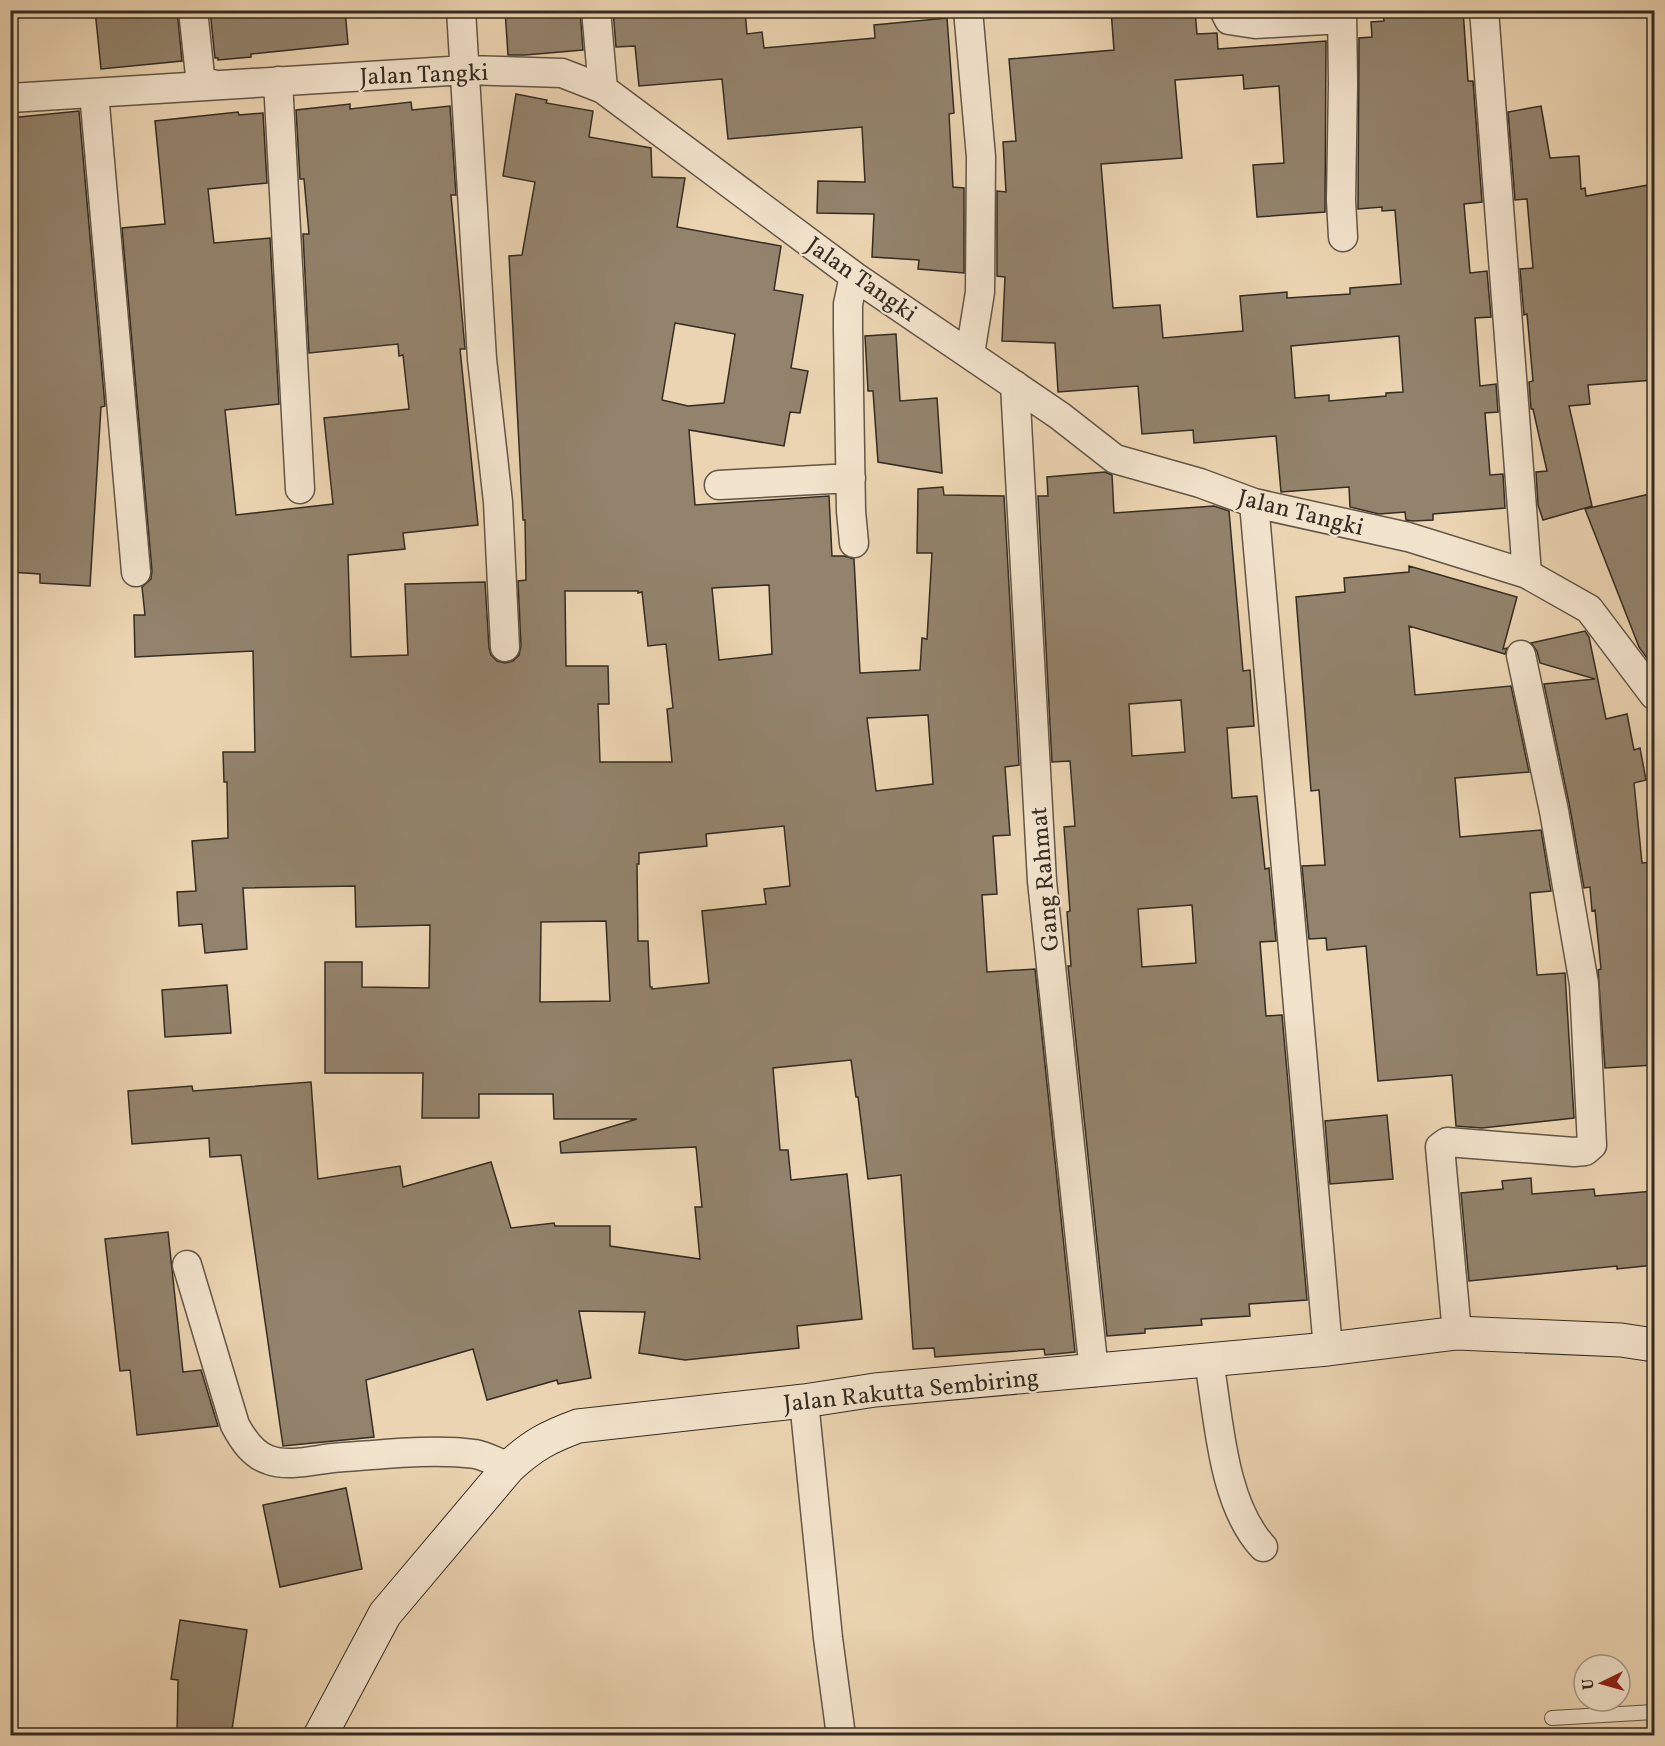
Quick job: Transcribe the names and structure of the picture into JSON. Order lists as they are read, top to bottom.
{
  "streets": {
    "main road": ["Jalan Rakutta Sembiring"],
    "street": ["Jalan Tangki", "Gang Rahmat"]
  },
  "crossings": [
    ["Jalan Tangki", "Gang Rahmat"],
    ["Gang Rahmat", "Jalan Rakutta Sembiring"]
  ],
  "north": "left"
}
